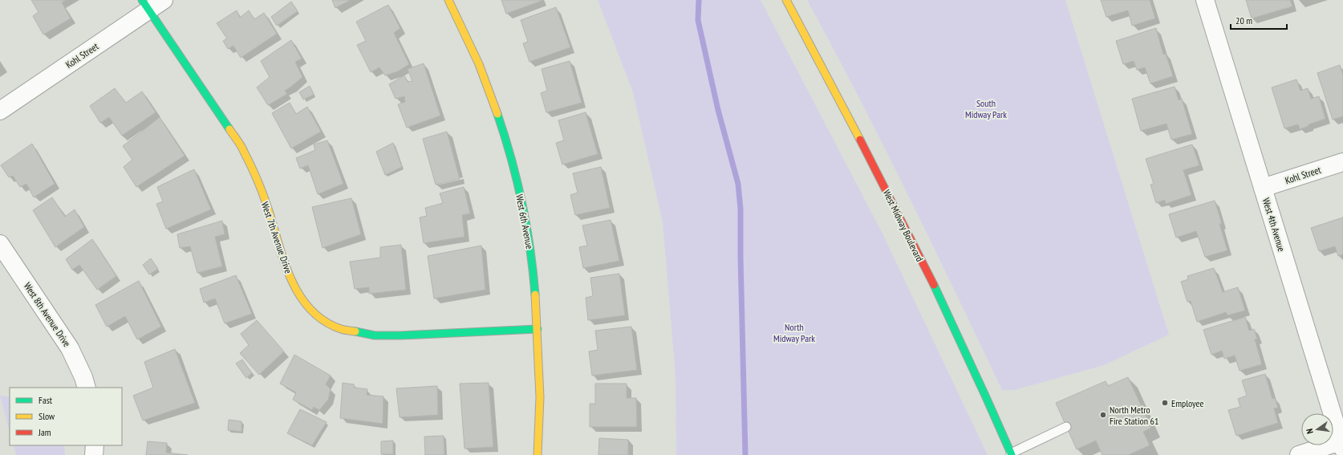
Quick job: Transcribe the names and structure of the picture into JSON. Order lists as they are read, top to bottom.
{
  "streets": {
    "street": [
      "Kohl Street",
      "West 6th Avenue",
      "West 4th Avenue",
      "West Midway Boulevard",
      "West 7th Avenue Drive",
      "West 8th Avenue Drive"
    ]
  },
  "crossings": [
    ["Kohl Street", "West 4th Avenue"],
    ["Kohl Street", "West 7th Avenue Drive"],
    ["West 6th Avenue", "West 7th Avenue Drive"]
  ],
  "parks": ["South Midway Park", "North Midway Park"],
  "places": ["Employee", "North Metro Fire Station 61"],
  "legend": ["Fast", "Slow", "Jam"],
  "scale_bar": "20 m",
  "north": "left"
}
